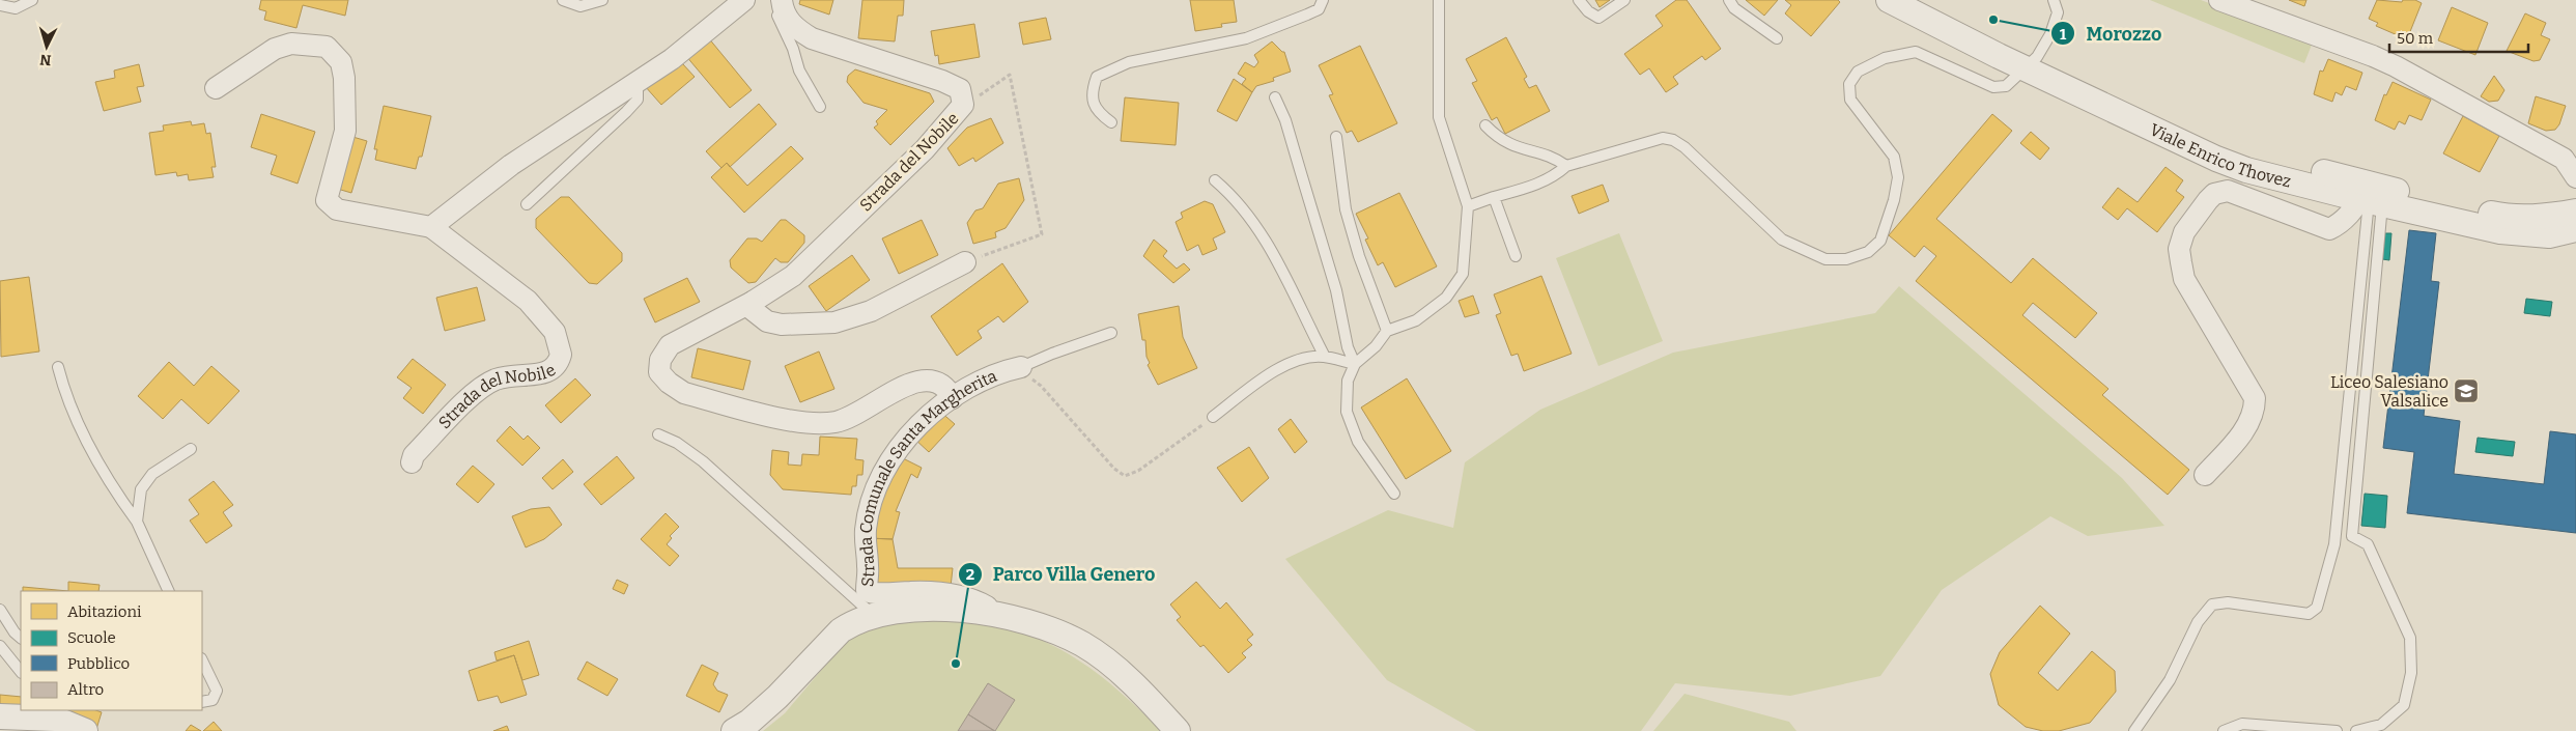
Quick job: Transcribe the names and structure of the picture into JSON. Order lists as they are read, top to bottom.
{
  "streets": {
    "street": ["Viale Enrico Thovez", "Strada del Nobile", "Strada Comunale Santa Margherita"]
  },
  "crossings": [
    ["Strada del Nobile", "Strada Comunale Santa Margherita"]
  ],
  "places": {
    "other": ["Morozzo", "Parco Villa Genero"],
    "school or university": ["Liceo Salesiano Valsalice"]
  },
  "legend": [
    "Abitazioni",
    "Scuole",
    "Pubblico",
    "Altro"
  ],
  "scale_bar": "50 m",
  "north": "bottom"
}
